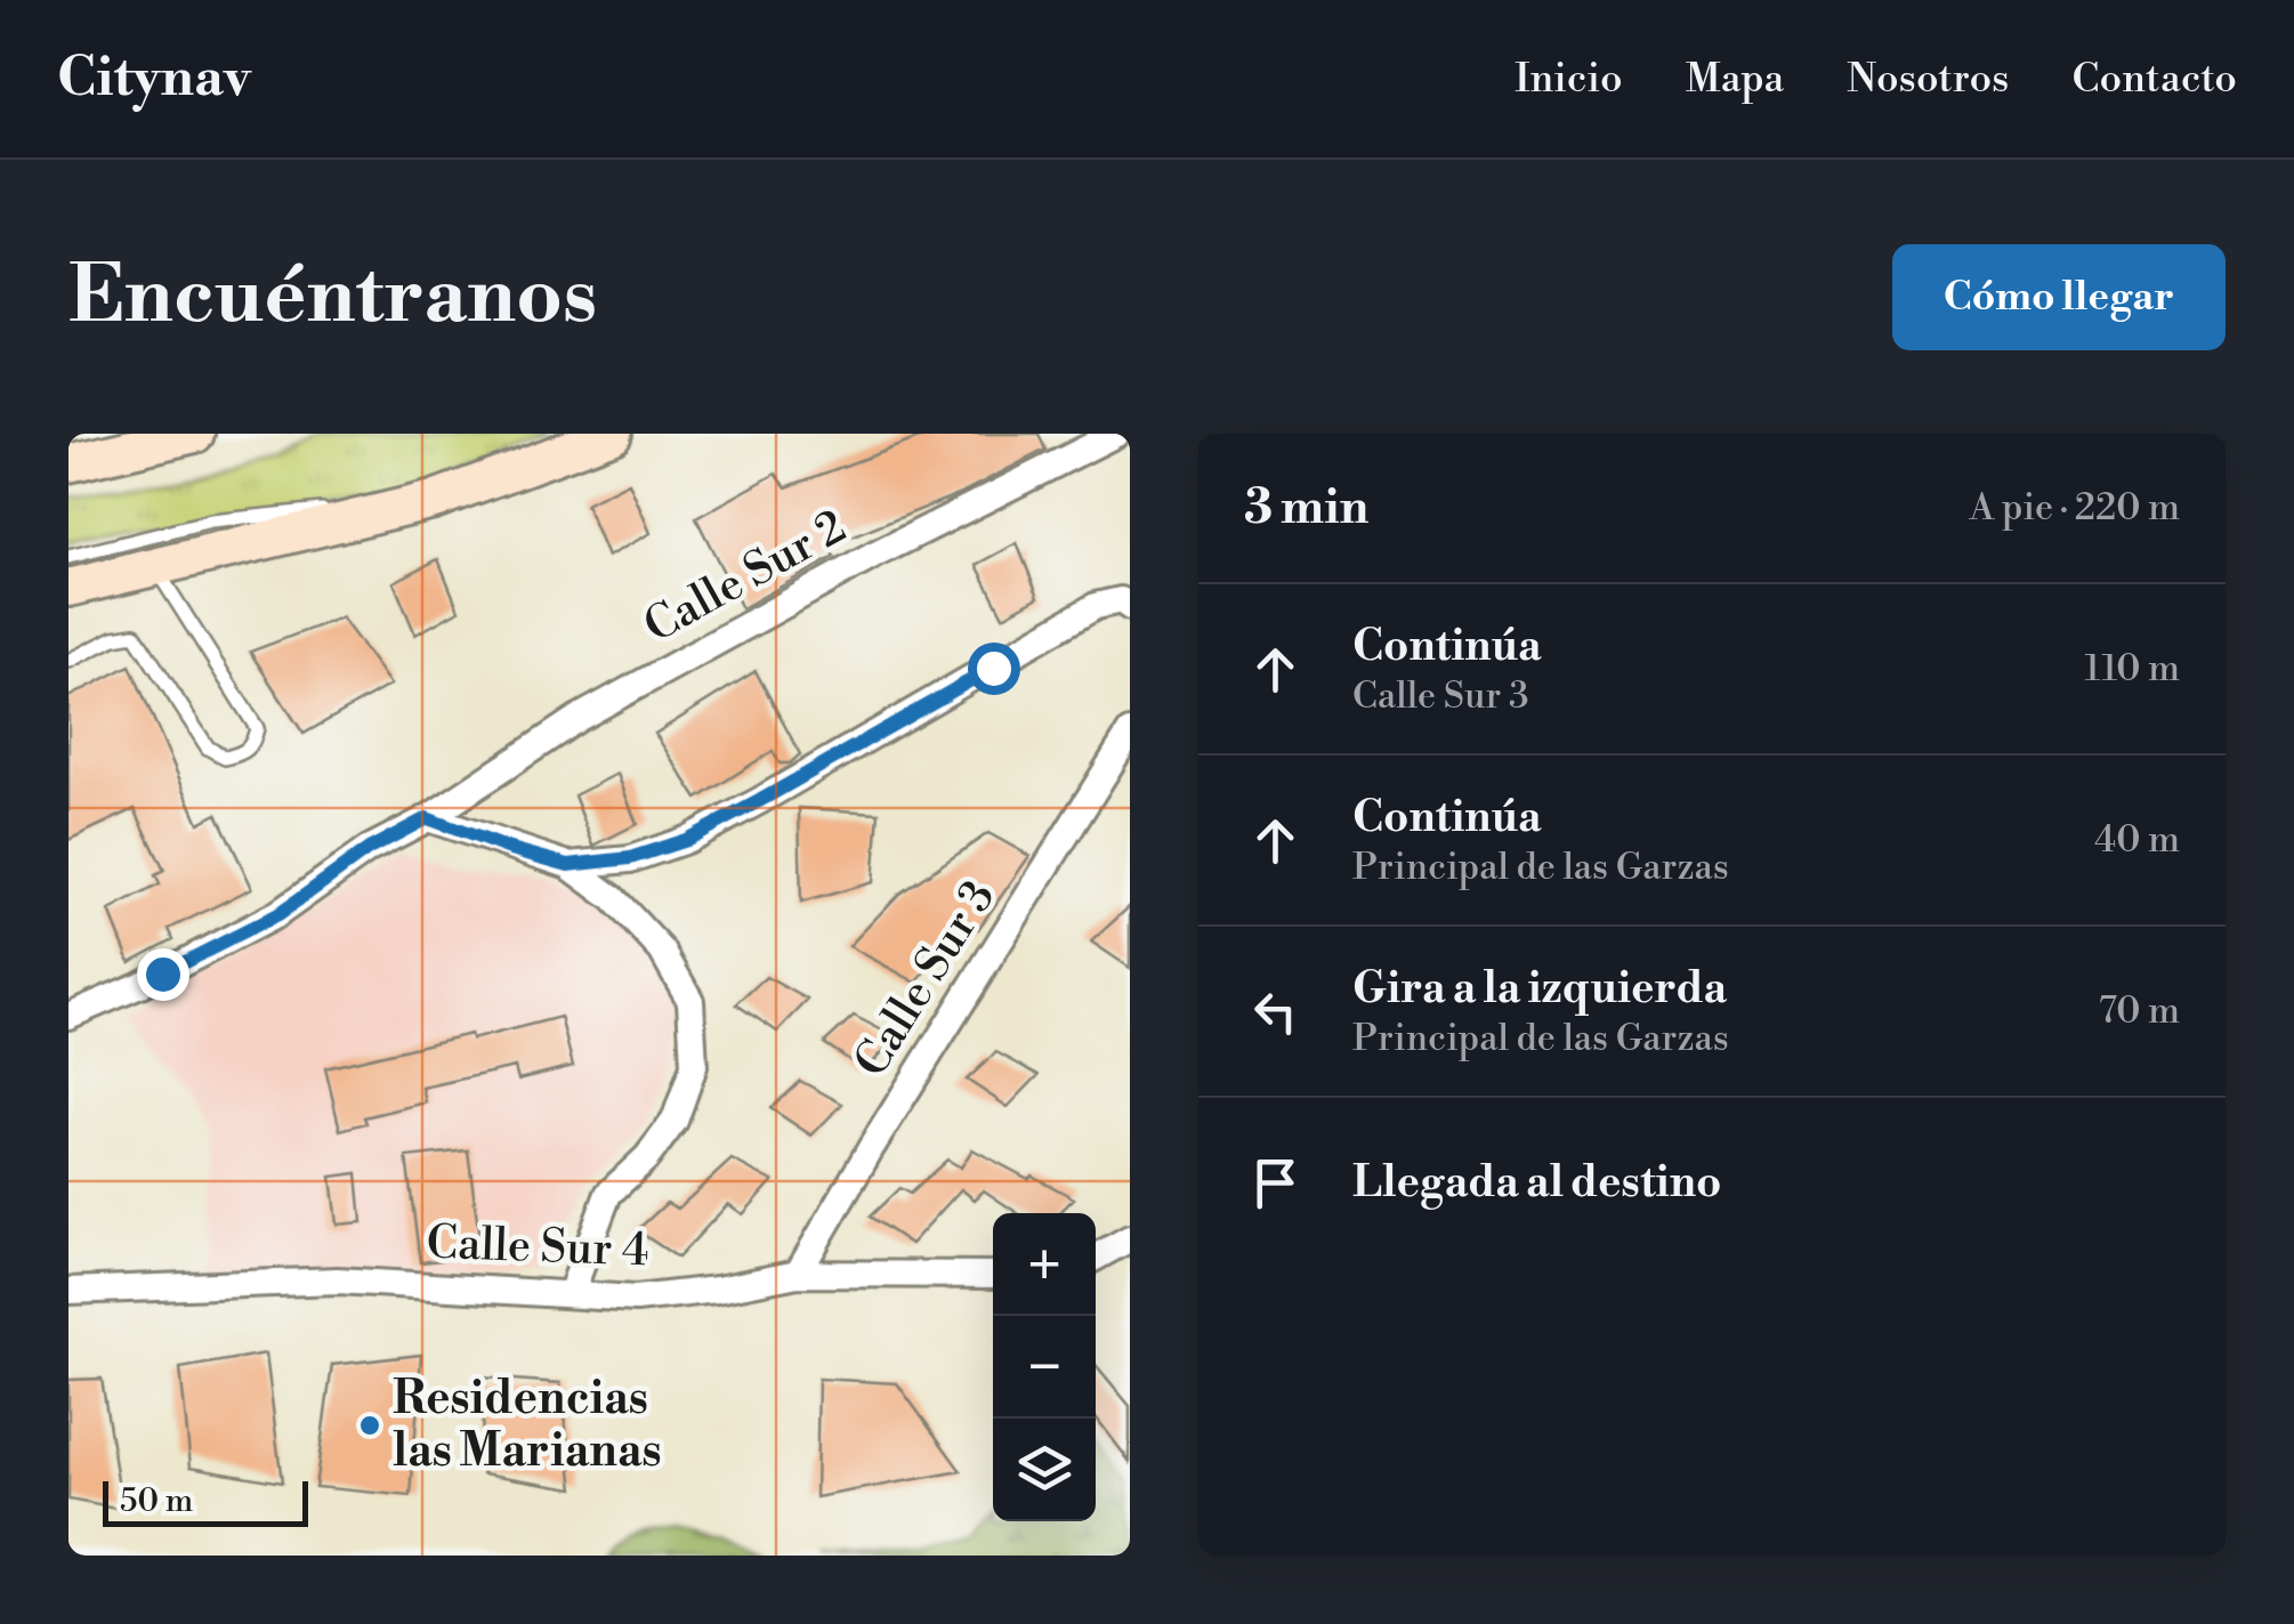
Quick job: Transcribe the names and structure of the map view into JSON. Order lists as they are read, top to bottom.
{
  "streets": {
    "street": ["Calle Sur 2", "Calle Sur 3", "Calle Sur 4"]
  },
  "crossings": [
    ["Calle Sur 3", "Calle Sur 4"]
  ],
  "places": ["Residencias las Marianas"],
  "scale_bar": "50 m",
  "page": {
    "header": "Citynav",
    "nav": [
      "Inicio",
      "Mapa",
      "Nosotros",
      "Contacto"
    ],
    "buttons": "Cómo llegar",
    "title": "Encuéntranos",
    "heading": ["3 min", "A pie · 220 m"],
    "list": [
      ["Continúa", "Calle Sur 3", "110 m"],
      ["Continúa", "Principal de las Garzas", "40 m"],
      ["Gira a la izquierda", "Principal de las Garzas", "70 m"],
      "Llegada al destino"
    ],
    "map_buttons": ["+", "−"],
    "scale": "50 m"
  }
}
